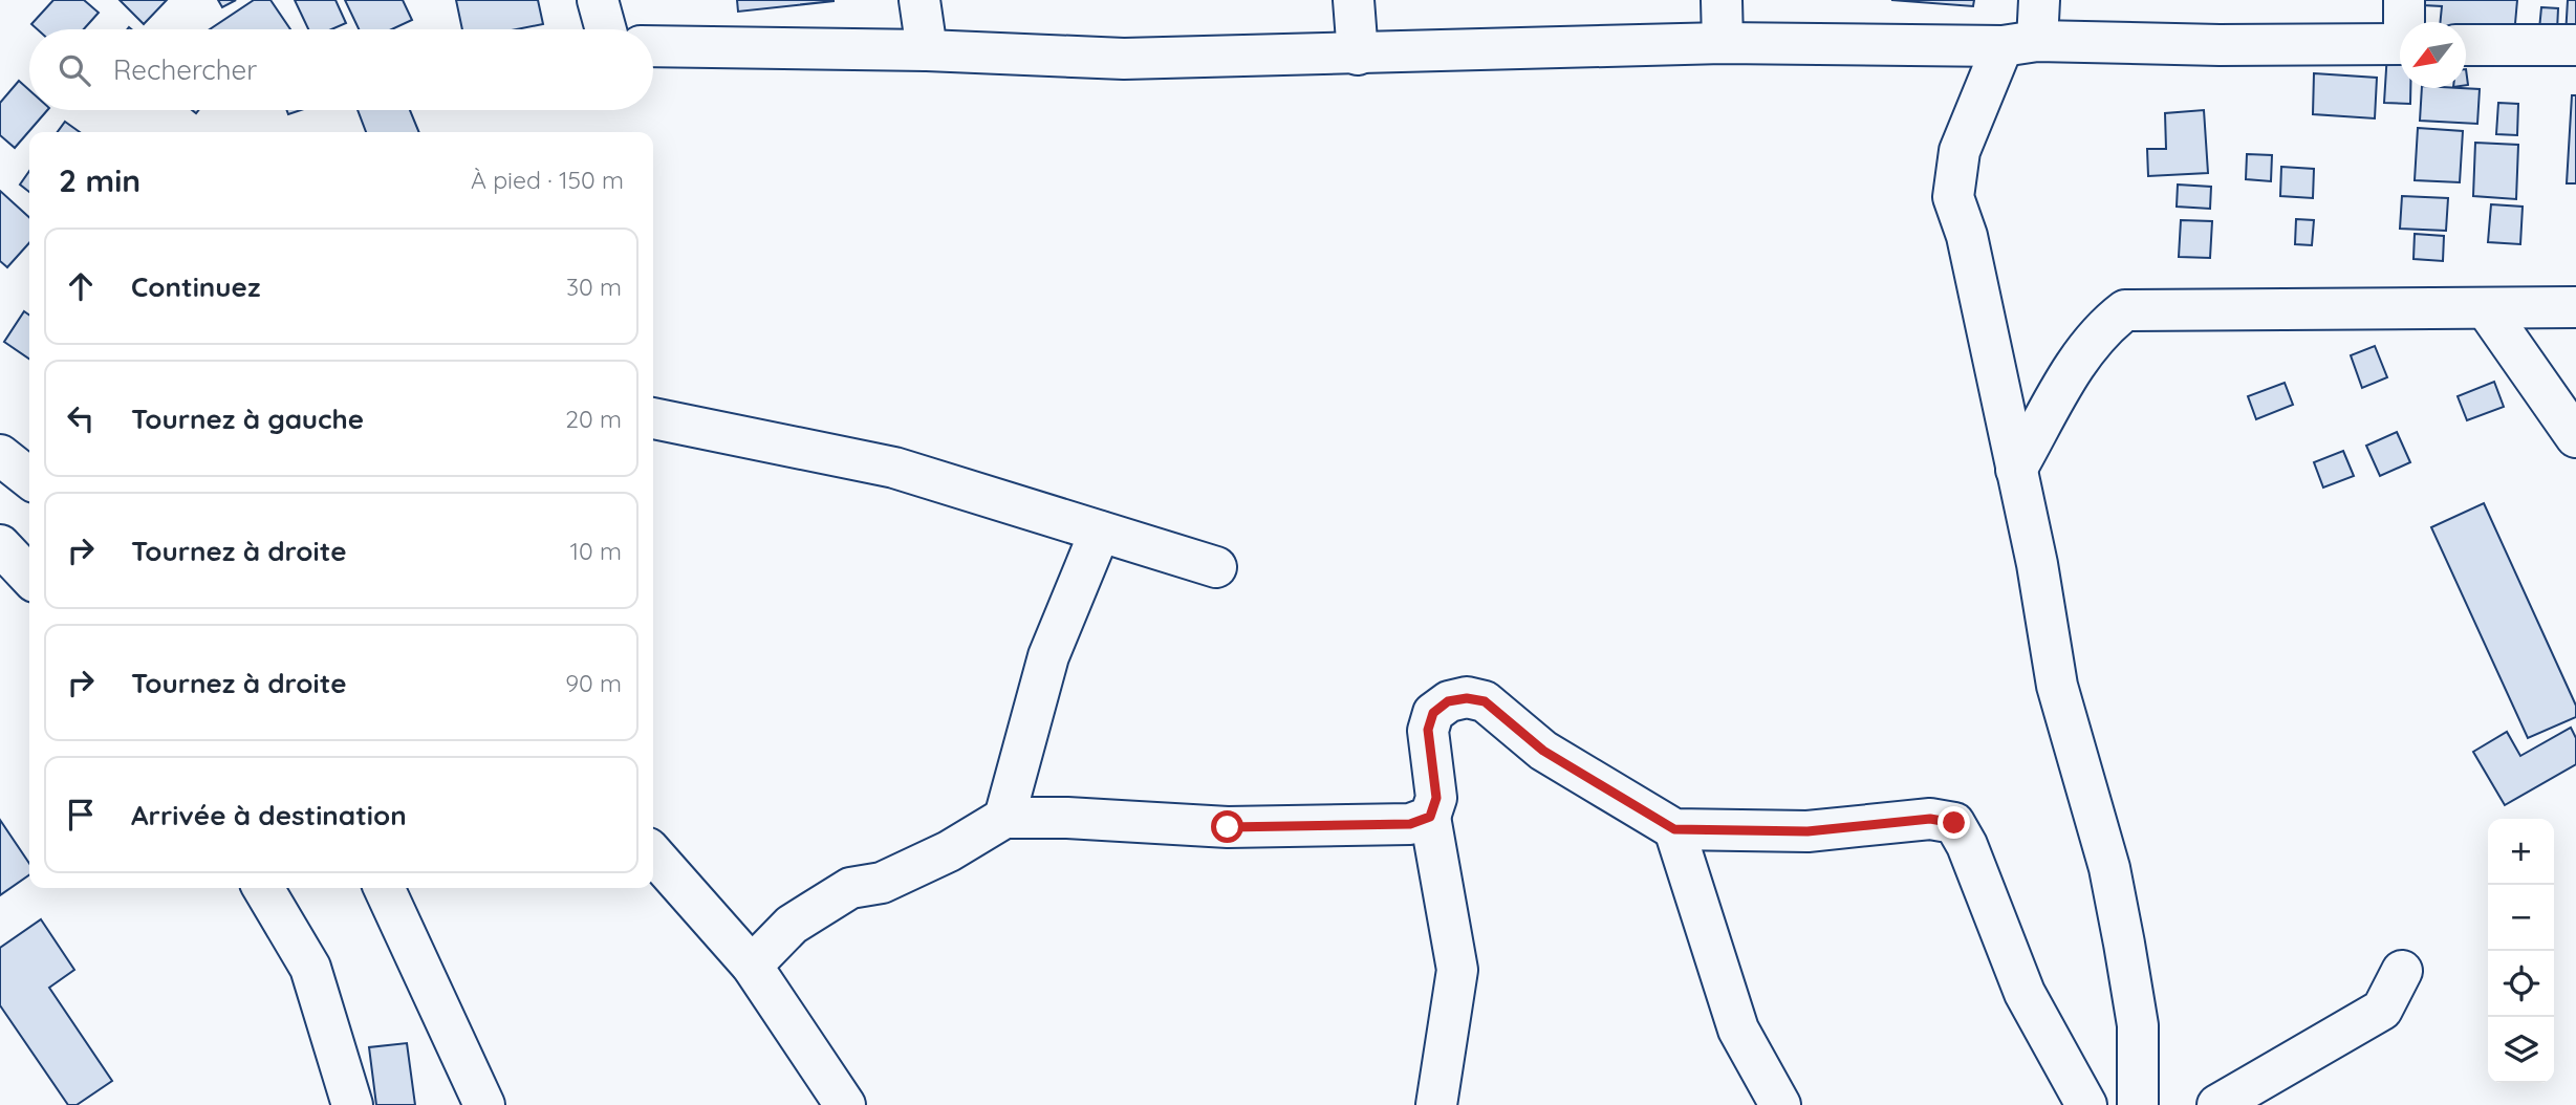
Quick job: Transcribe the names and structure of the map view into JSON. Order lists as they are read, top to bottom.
{
  "north": "bottom left",
  "page": {
    "search": "Rechercher",
    "heading": ["2 min", "À pied · 150 m"],
    "list": [
      ["Continuez", "30 m"],
      ["Tournez à gauche", "20 m"],
      ["Tournez à droite", "10 m"],
      ["Tournez à droite", "90 m"],
      "Arrivée à destination"
    ],
    "map_buttons": ["+", "−"]
  }
}
